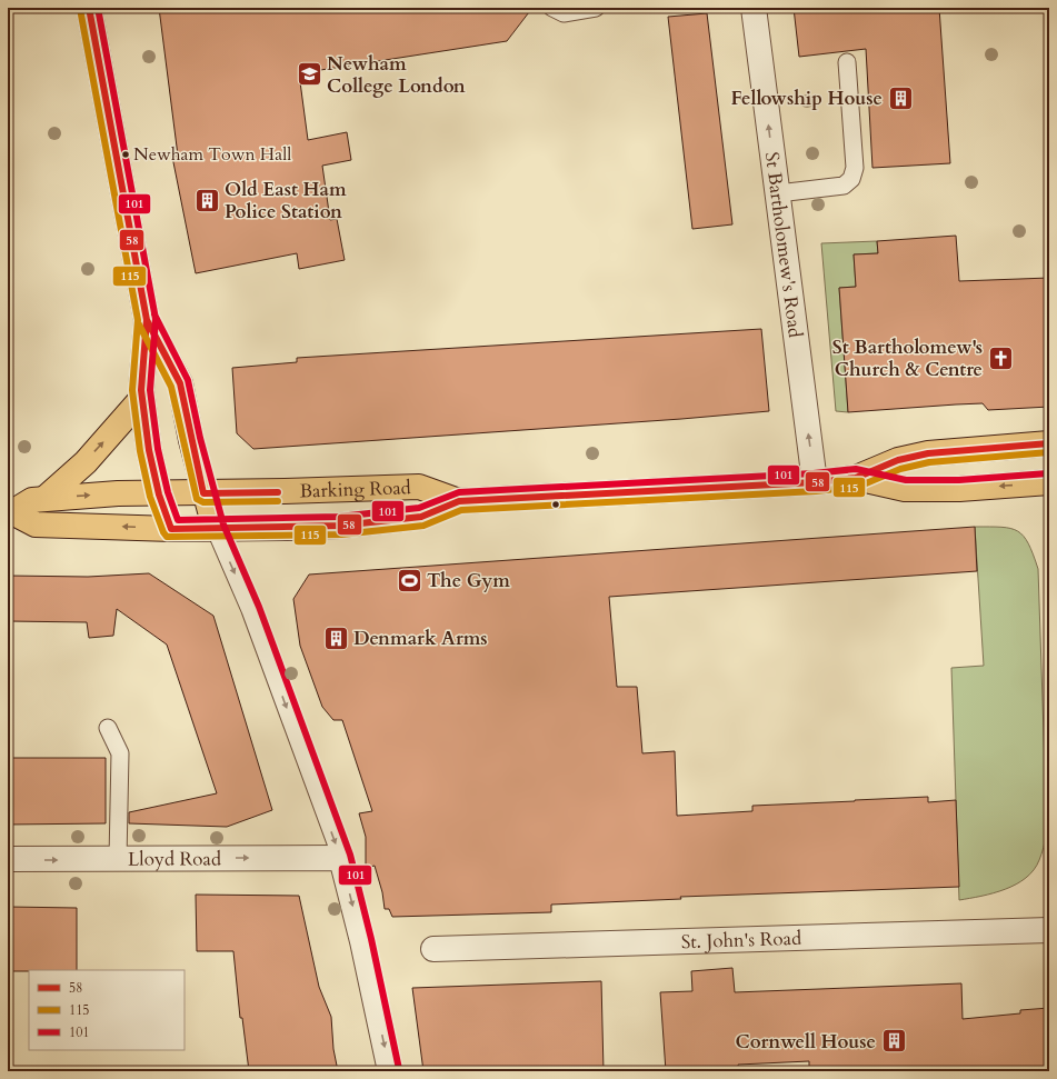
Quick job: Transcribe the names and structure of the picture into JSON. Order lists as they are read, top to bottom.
{
  "streets": {
    "main road": ["Barking Road"],
    "street": ["St Bartholomew's Road", "Lloyd Road", "St. John's Road"]
  },
  "crossings": [
    ["St Bartholomew's Road", "Barking Road"]
  ],
  "one_way": ["St Bartholomew's Road", "Lloyd Road"],
  "places": {
    "school or university": ["Newham College London"],
    "building": [
      "Fellowship House",
      "Old East Ham Police Station",
      "Denmark Arms",
      "Cornwell House"
    ],
    "other": ["Newham Town Hall"],
    "church": ["St Bartholomew's Church & Centre"],
    "sports": ["The Gym"]
  },
  "lines": ["transit line 58", "transit line 101", "transit line 115"],
  "legend": ["58", "115", "101"]
}
